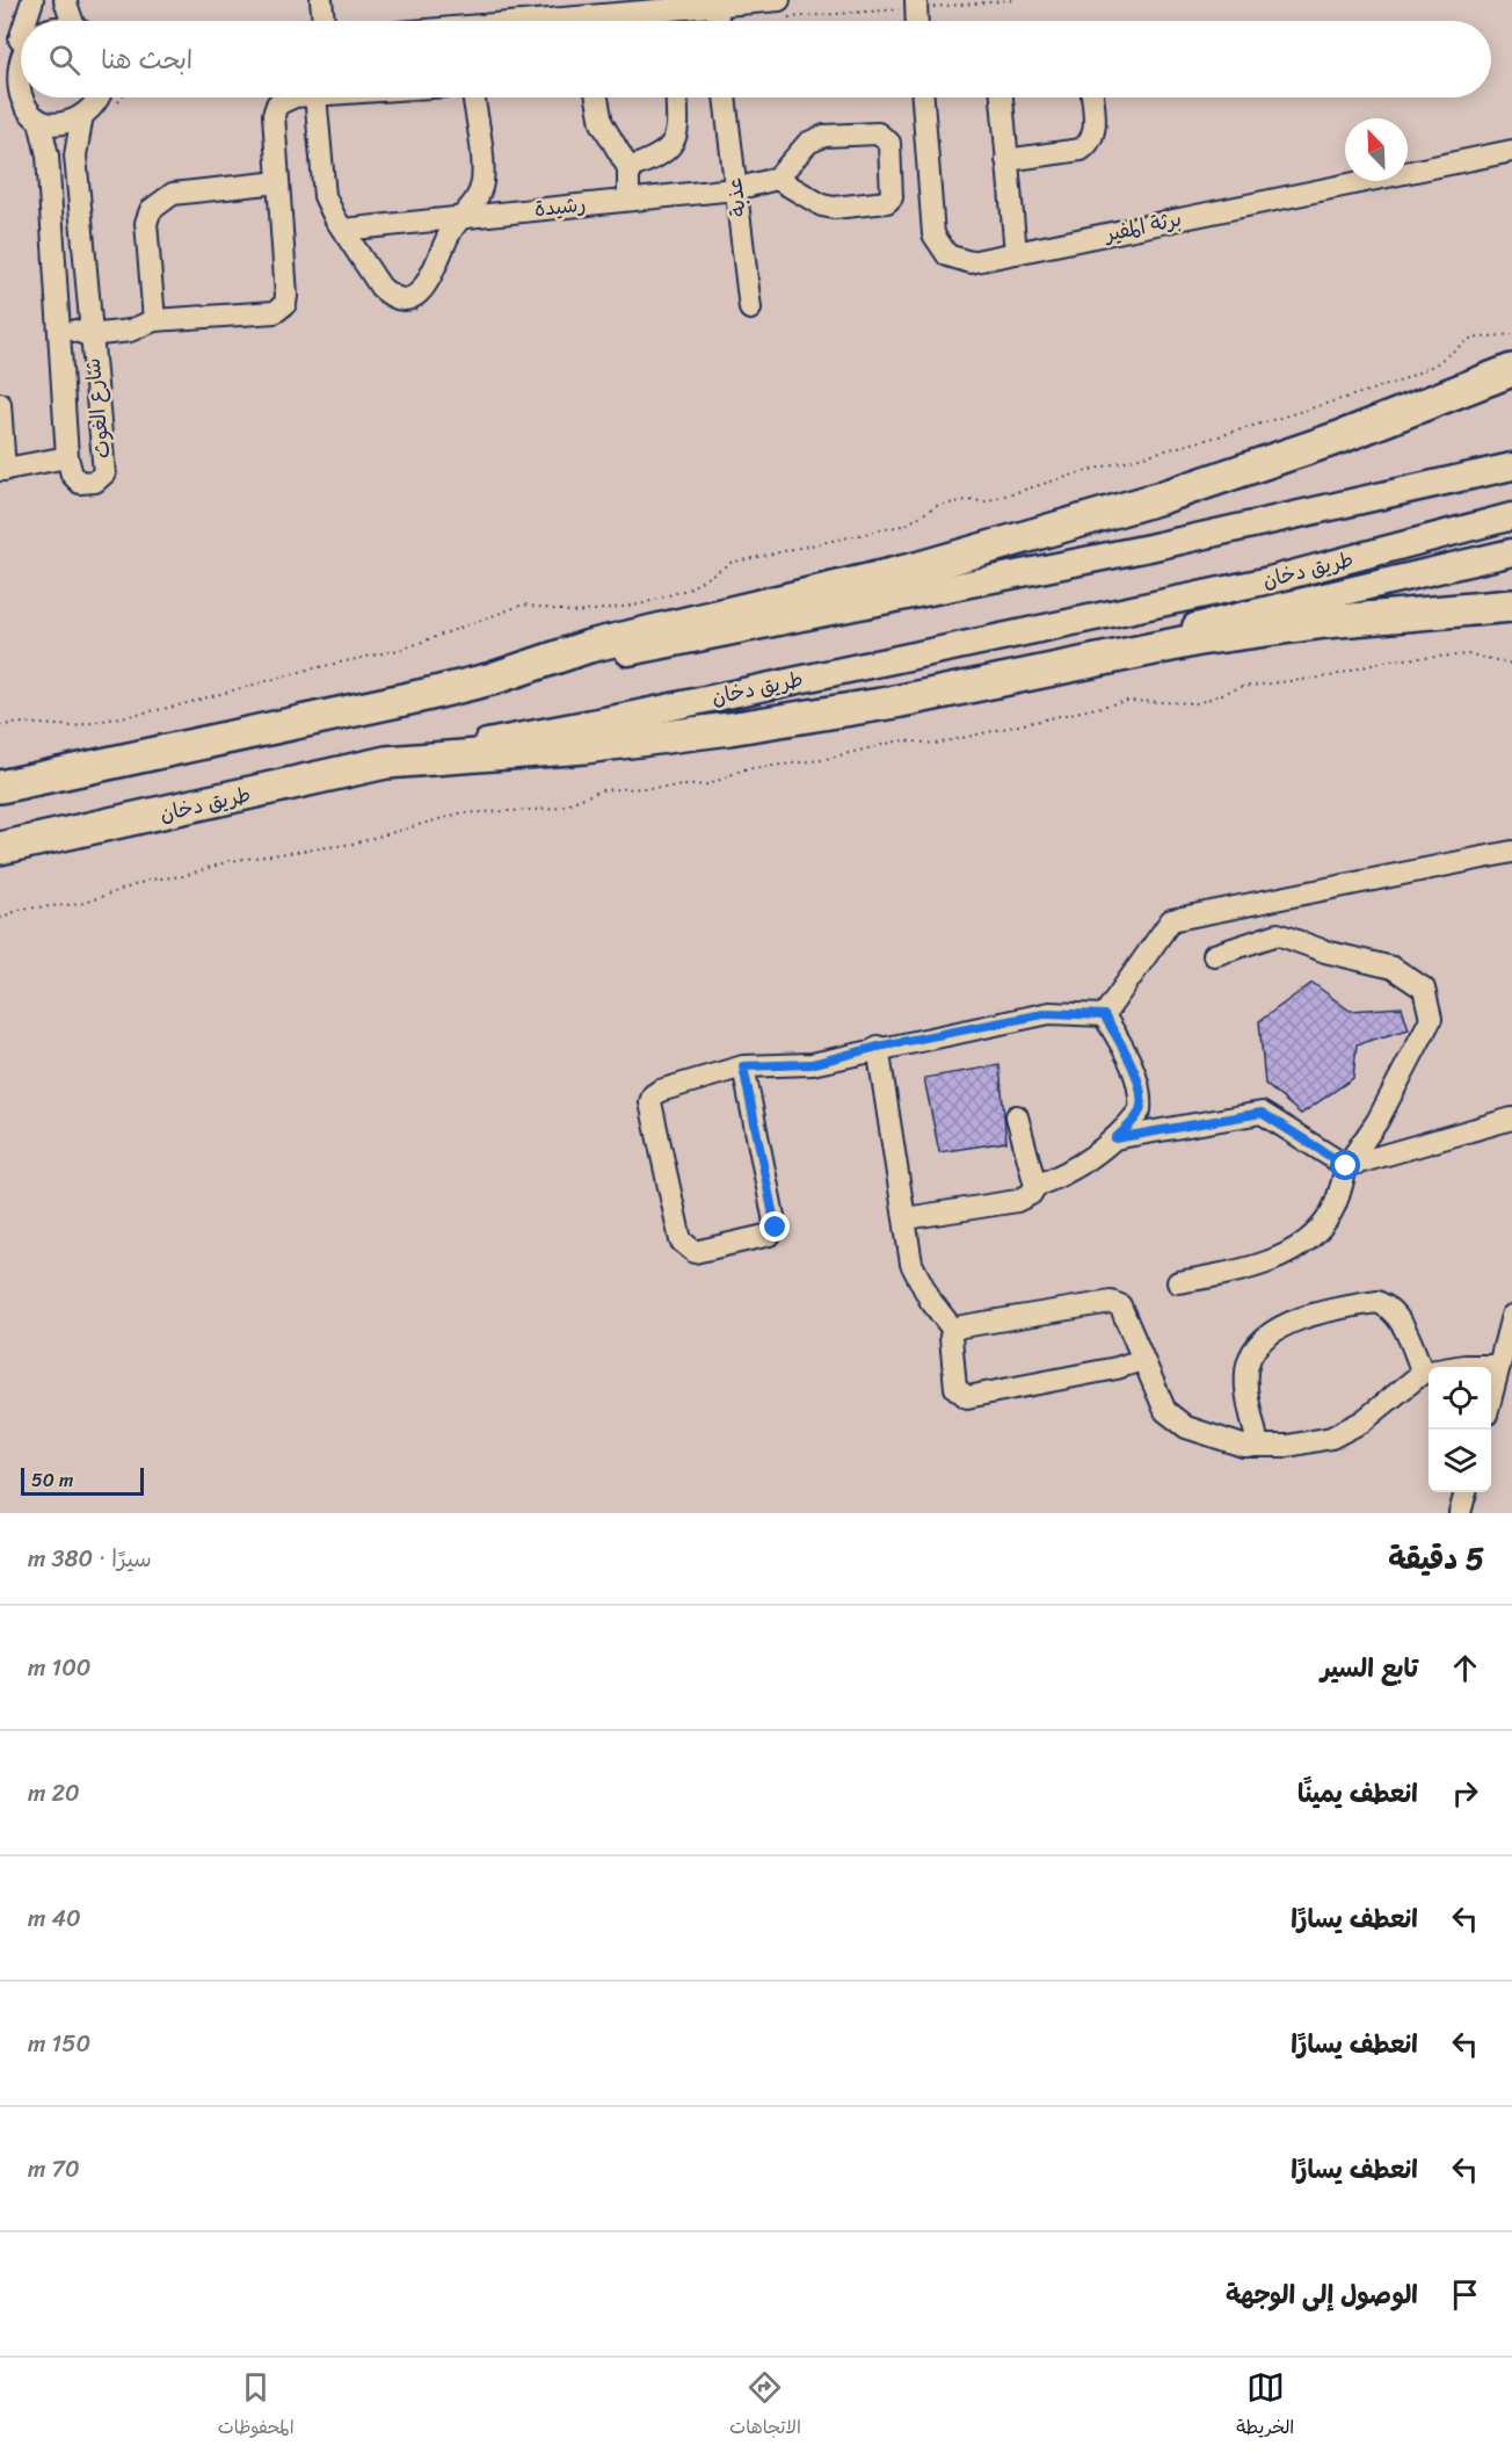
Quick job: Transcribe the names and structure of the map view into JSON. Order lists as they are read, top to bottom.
{
  "streets": {
    "highway": ["طريق دخان"],
    "street": [
      "عذبة",
      "رشيدة",
      "برثة المفير",
      "شارع الغوث"
    ]
  },
  "crossings": [
    ["عذبة", "رشيدة"]
  ],
  "scale_bar": "50 m",
  "north": "top left",
  "page": {
    "search": "ابحث هنا",
    "scale": "50 m",
    "heading": ["5 دقيقة", "سيرًا · 380 m"],
    "list": [
      ["تابع السير", "100 m"],
      ["انعطف يمينًا", "20 m"],
      ["انعطف يسارًا", "40 m"],
      ["انعطف يسارًا", "150 m"],
      ["انعطف يسارًا", "70 m"],
      "الوصول إلى الوجهة"
    ],
    "nav": ["الخريطة", "الاتجاهات", "المحفوظات"]
  }
}
